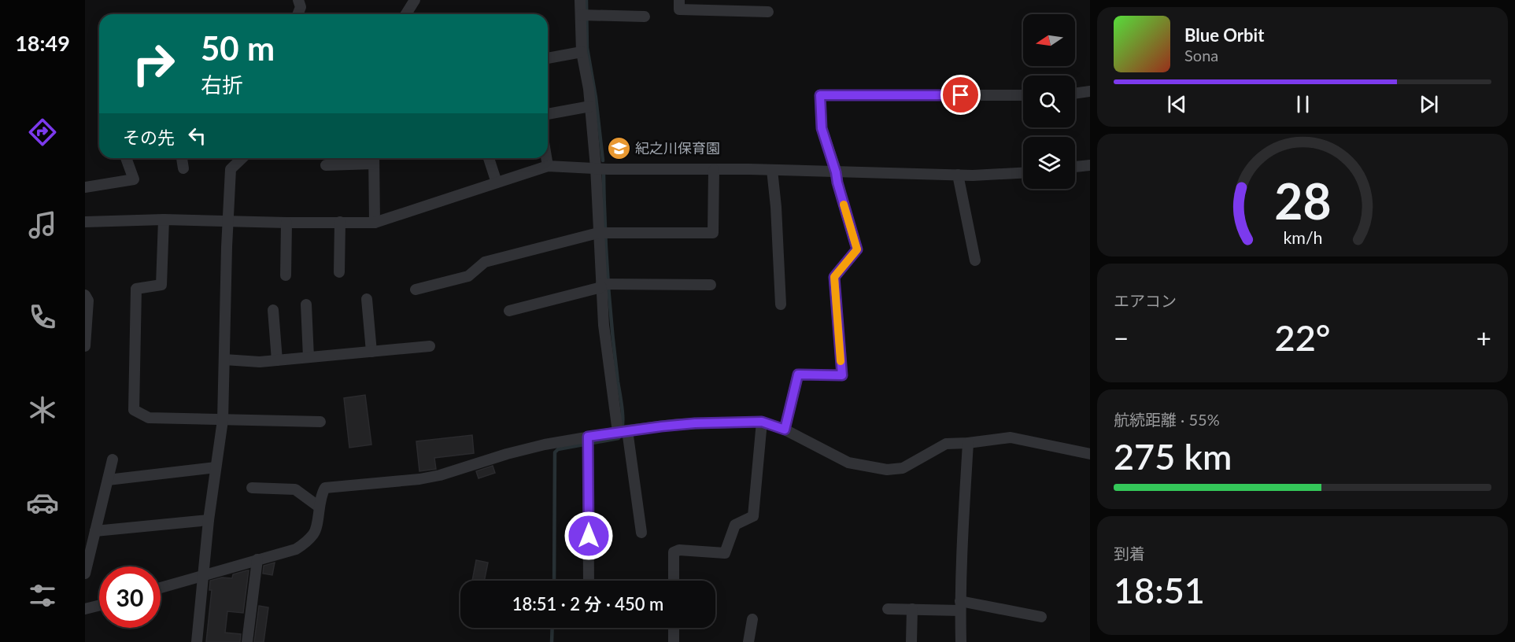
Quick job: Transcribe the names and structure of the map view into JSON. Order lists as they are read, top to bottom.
{
  "places": {
    "school or university": ["紀之川保育園"]
  },
  "north": "left",
  "page": {
    "tabs": "18:49",
    "turn": ["50 m", "右折"],
    "song": ["Blue Orbit", "Sona"],
    "then": "その先",
    "tile": [
      "エアコン",
      ["航続距離 · 55%", "275 km"],
      ["到着", "18:51"]
    ],
    "heat": ["−", "22°", "+"],
    "limit": "30",
    "trip": "18:51 · 2 分 · 450 m",
    "gauge": ["28", "km/h"]
  }
}
